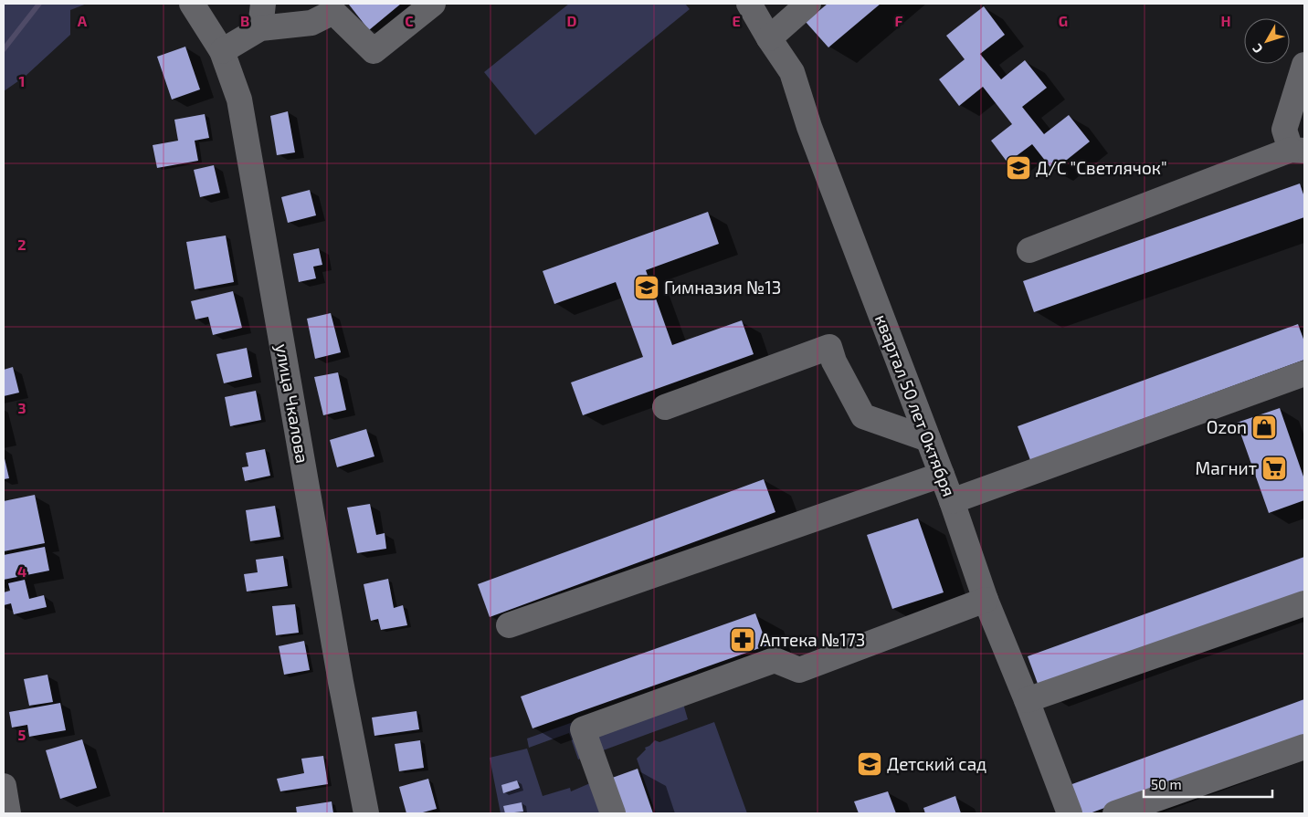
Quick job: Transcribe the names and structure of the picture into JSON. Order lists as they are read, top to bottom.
{
  "streets": {
    "street": ["улица Чкалова", "квартал 50 лет Октября"]
  },
  "places": {
    "school or university": ["Д/С \"Светлячок\"", "Гимназия №13", "Детский сад"],
    "shop": ["Ozon"],
    "supermarket": ["Магнит"],
    "pharmacy": ["Аптека №173"]
  },
  "scale_bar": "50 m",
  "north": "bottom left",
  "grid": {
    "columns": [
      "A",
      "B",
      "C",
      "D",
      "E",
      "F",
      "G",
      "H"
    ],
    "rows": [
      "1",
      "2",
      "3",
      "4",
      "5"
    ]
  }
}
